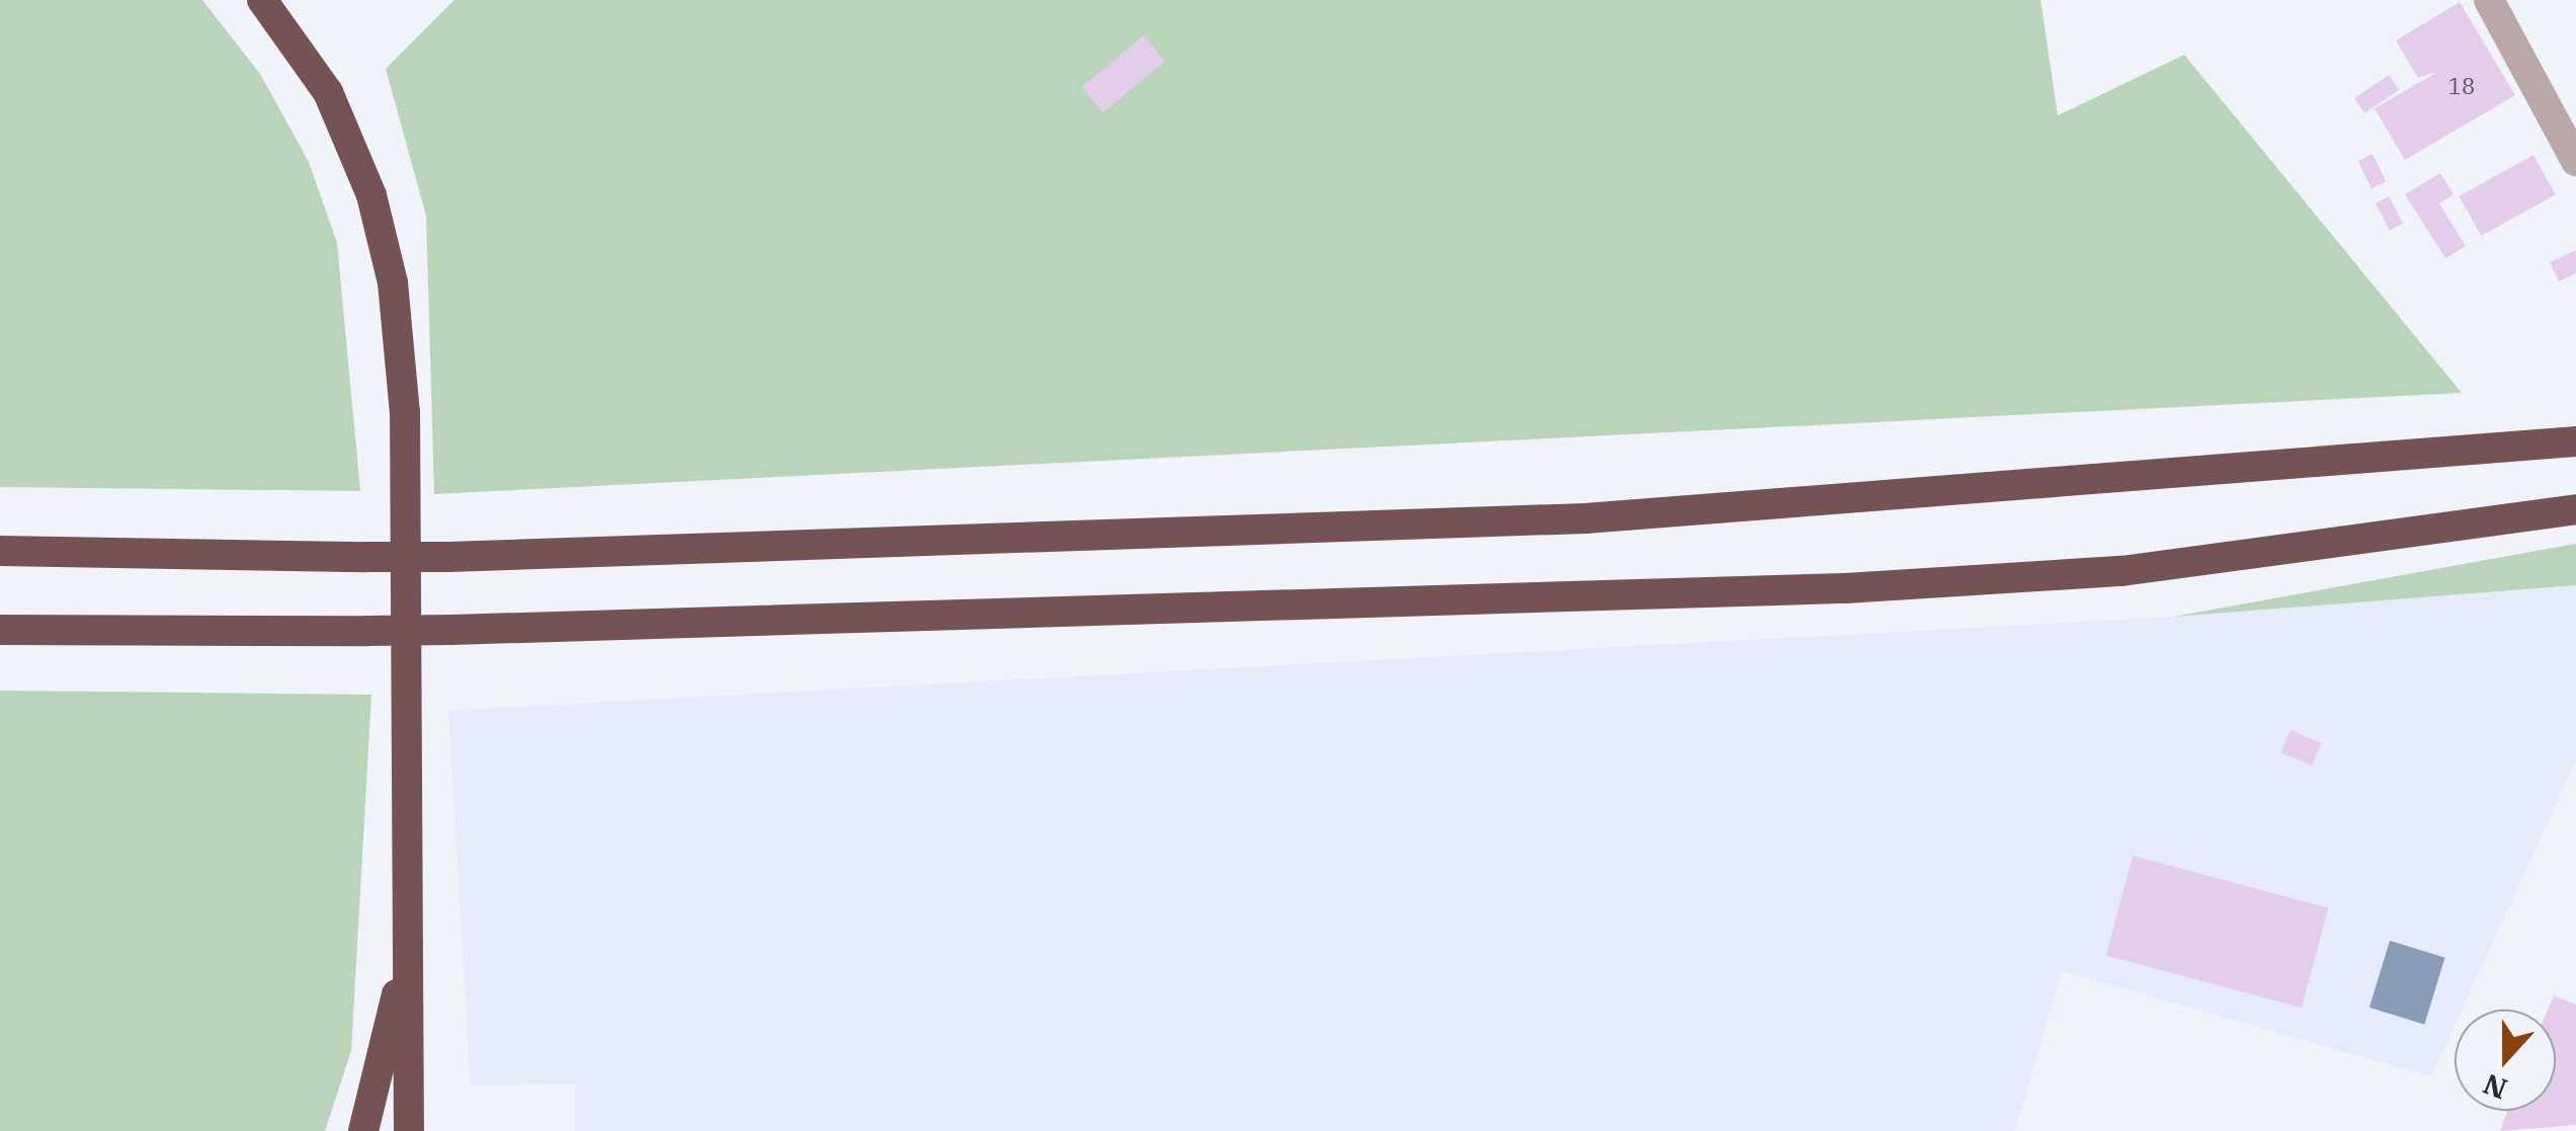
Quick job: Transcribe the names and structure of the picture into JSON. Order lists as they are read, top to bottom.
{
  "house_numbers": ["18"],
  "north": "bottom"
}
